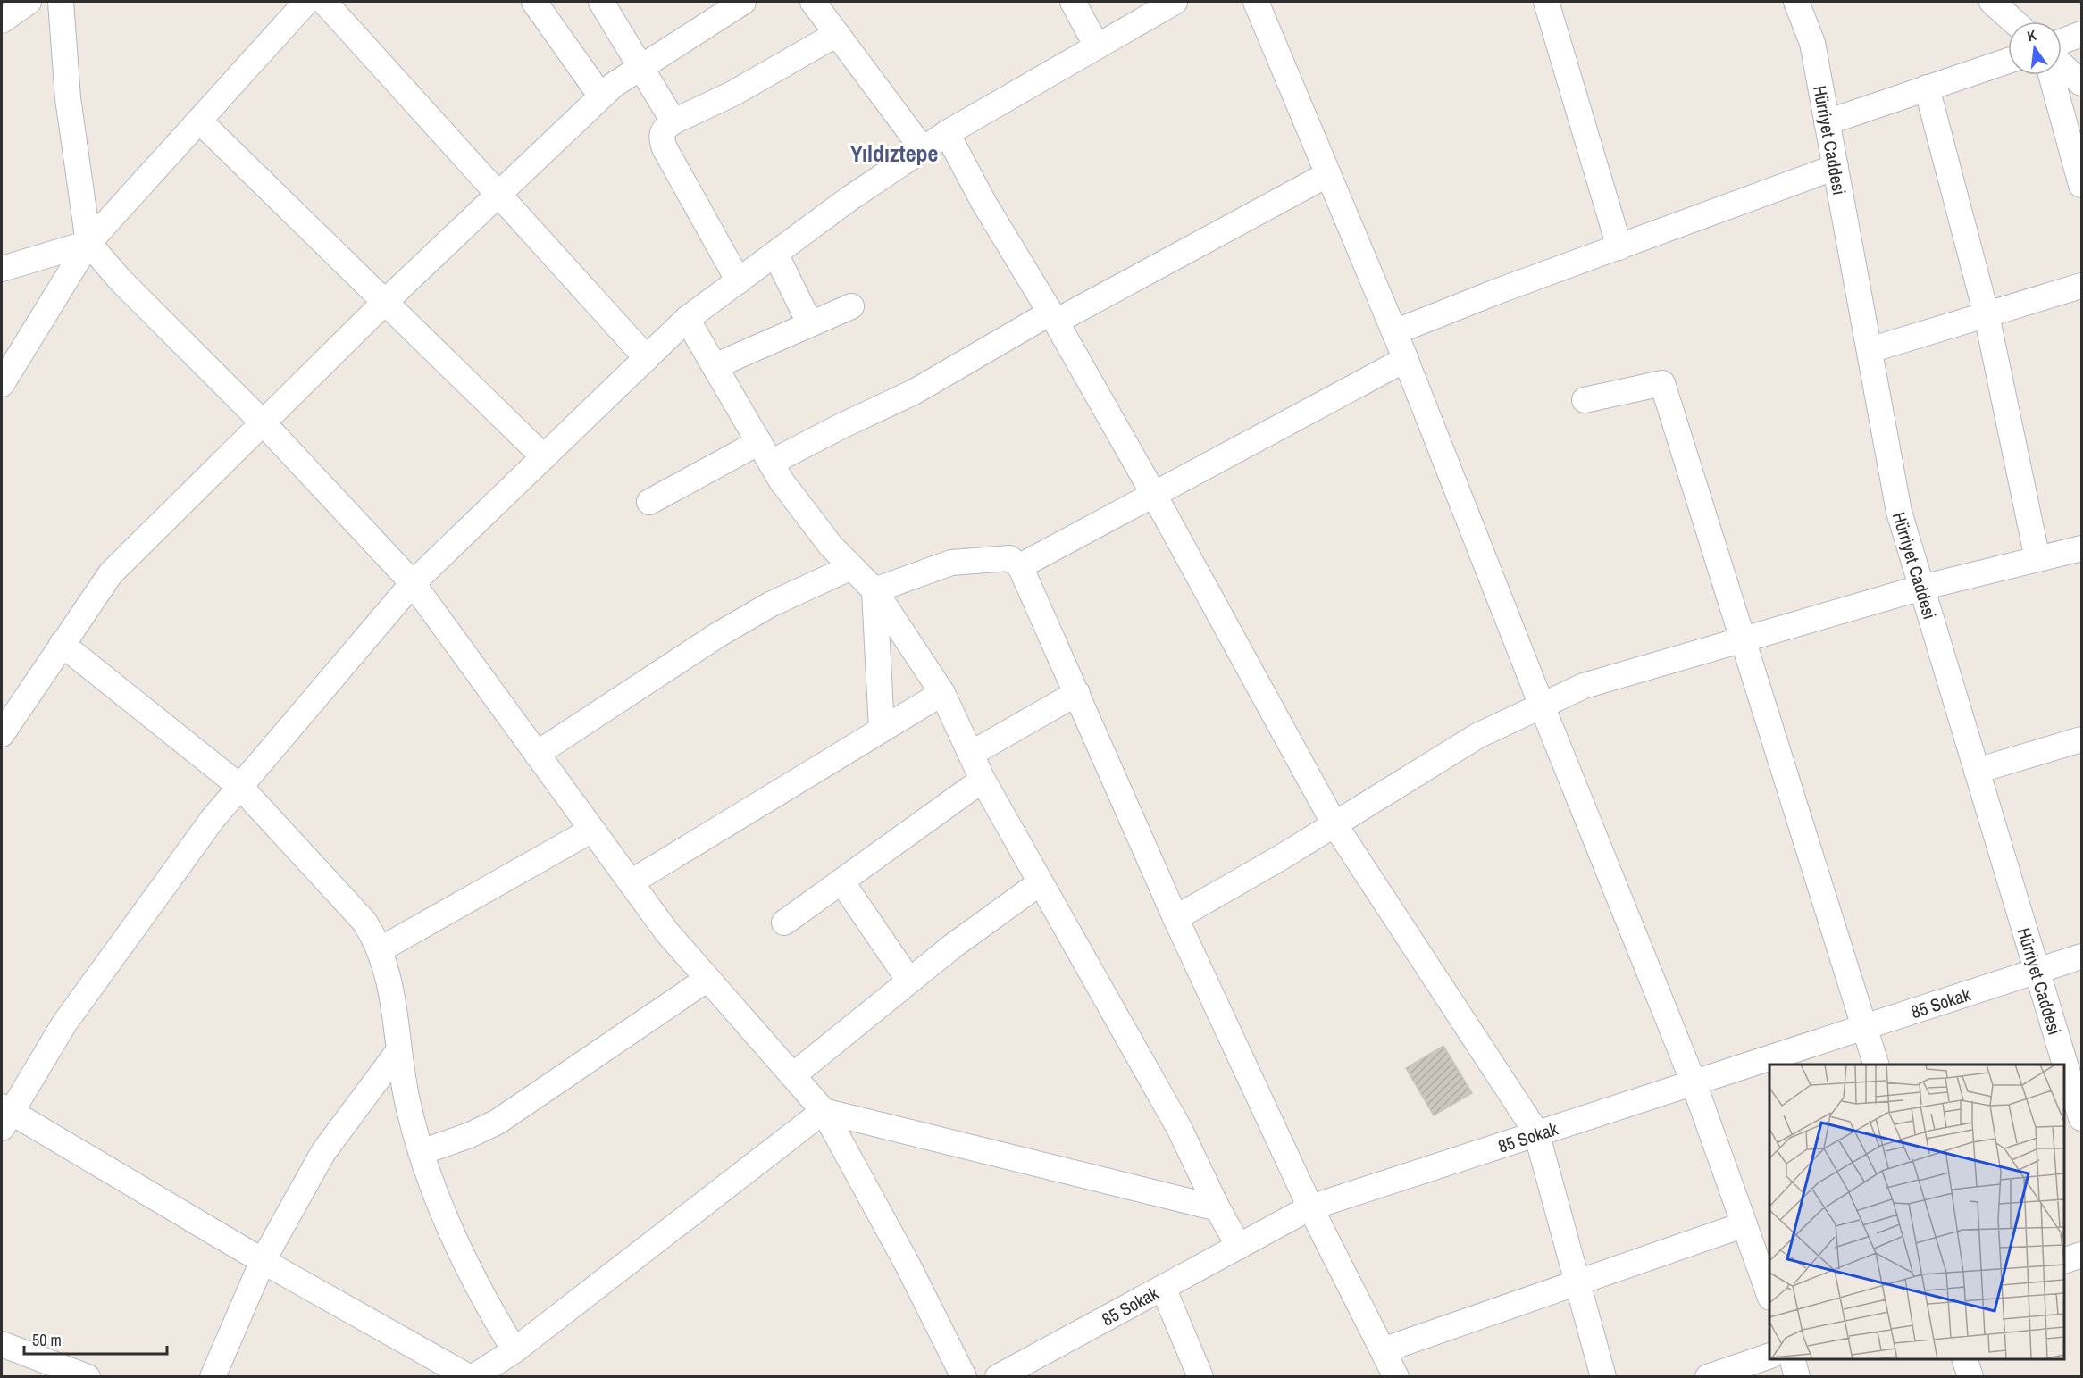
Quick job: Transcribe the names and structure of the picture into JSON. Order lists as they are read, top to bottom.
{
  "streets": {
    "street": ["Hürriyet Caddesi", "85 Sokak"]
  },
  "crossings": [
    ["Hürriyet Caddesi", "85 Sokak"]
  ],
  "districts": ["Yıldıztepe"],
  "scale_bar": "50 m",
  "north": "top"
}
